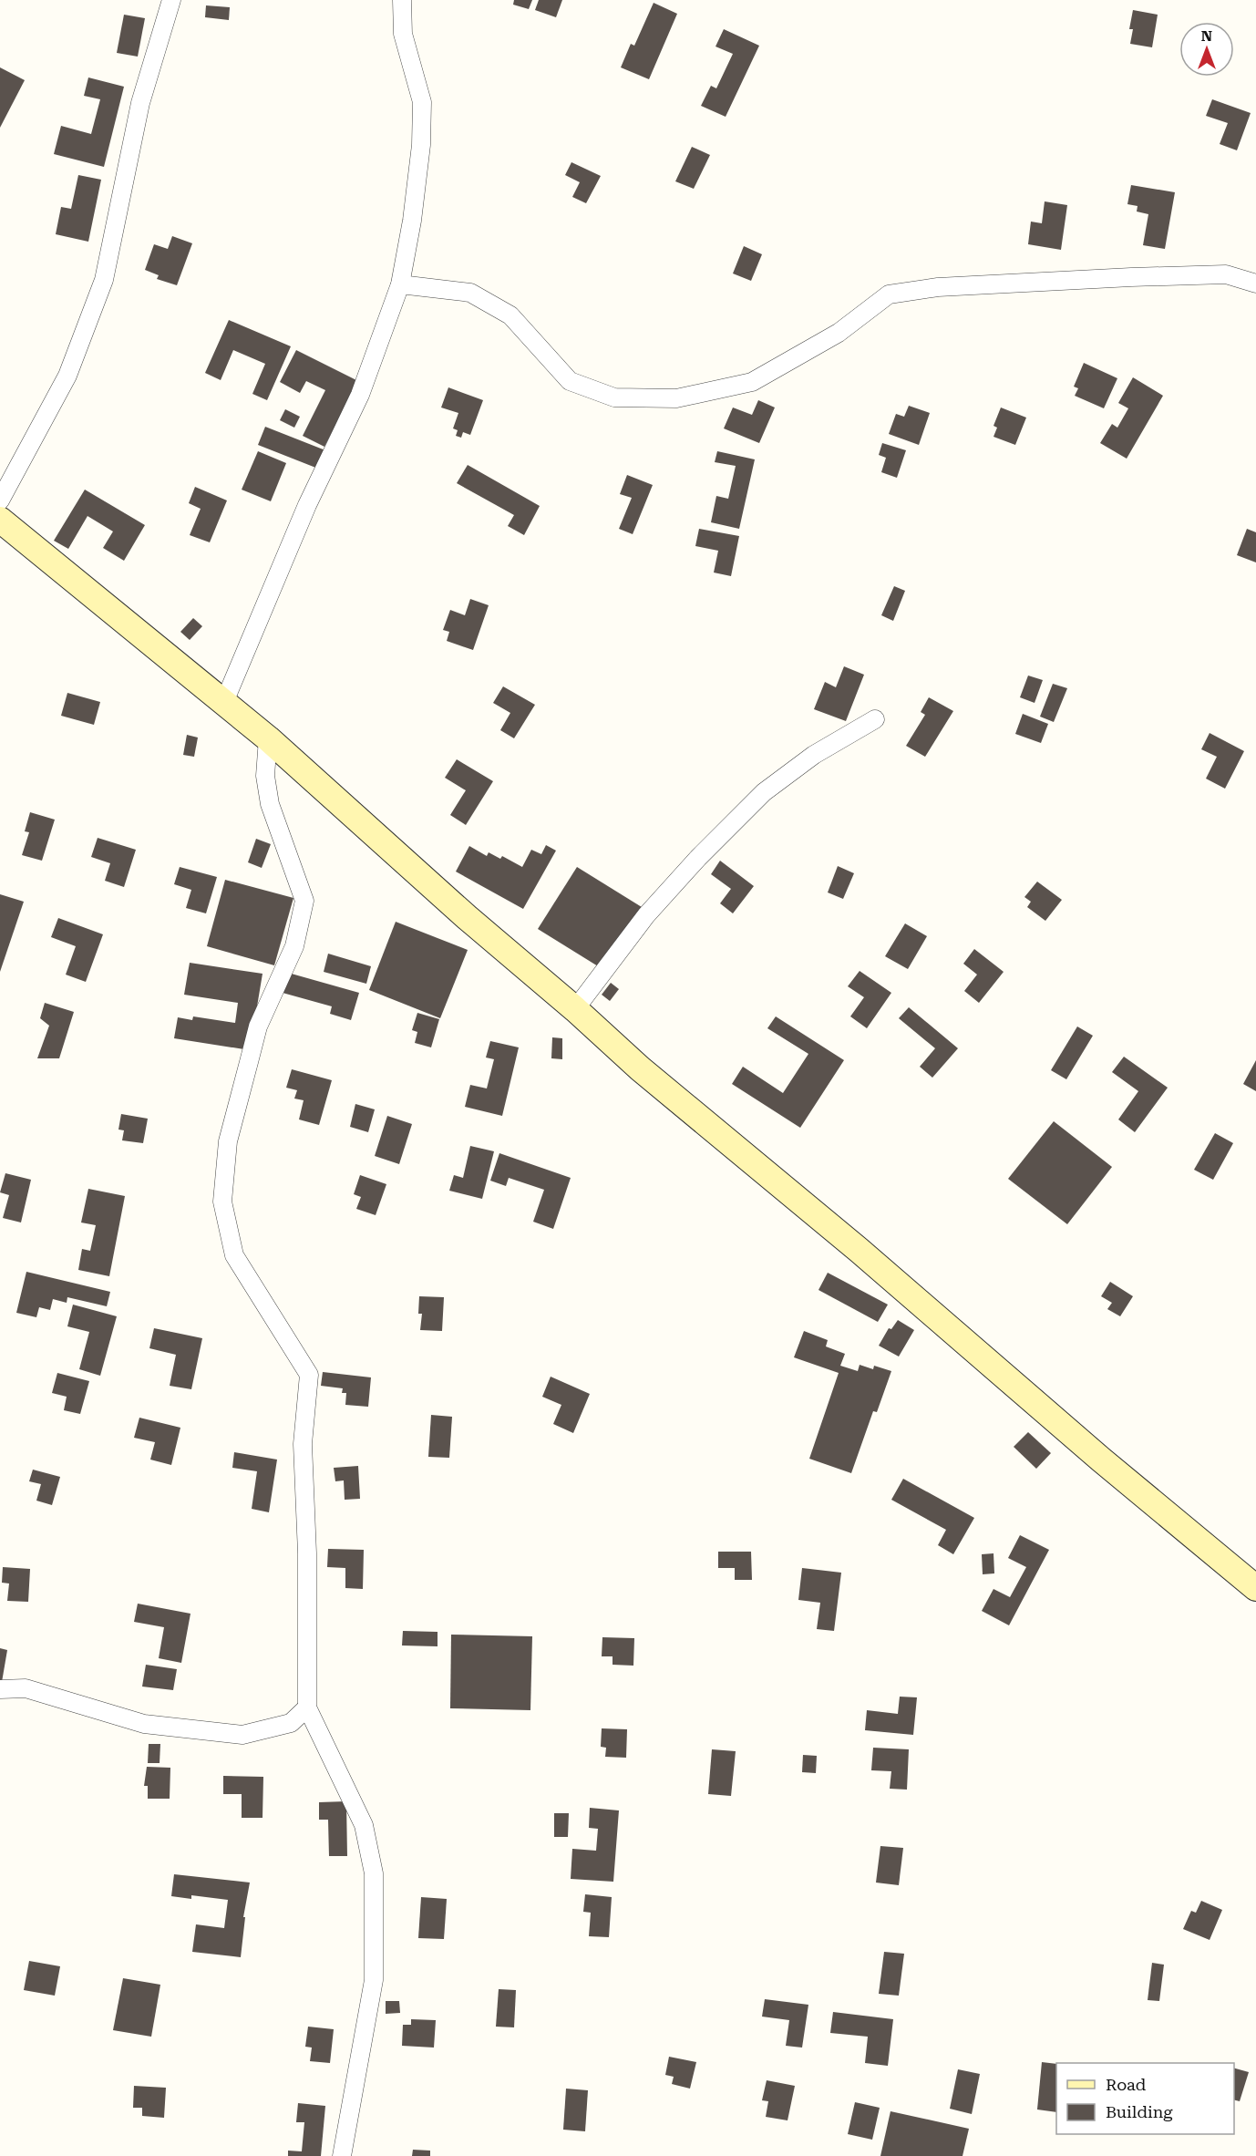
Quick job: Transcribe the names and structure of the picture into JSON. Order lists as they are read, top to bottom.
{
  "legend": ["Road", "Building"],
  "north": "top"
}
